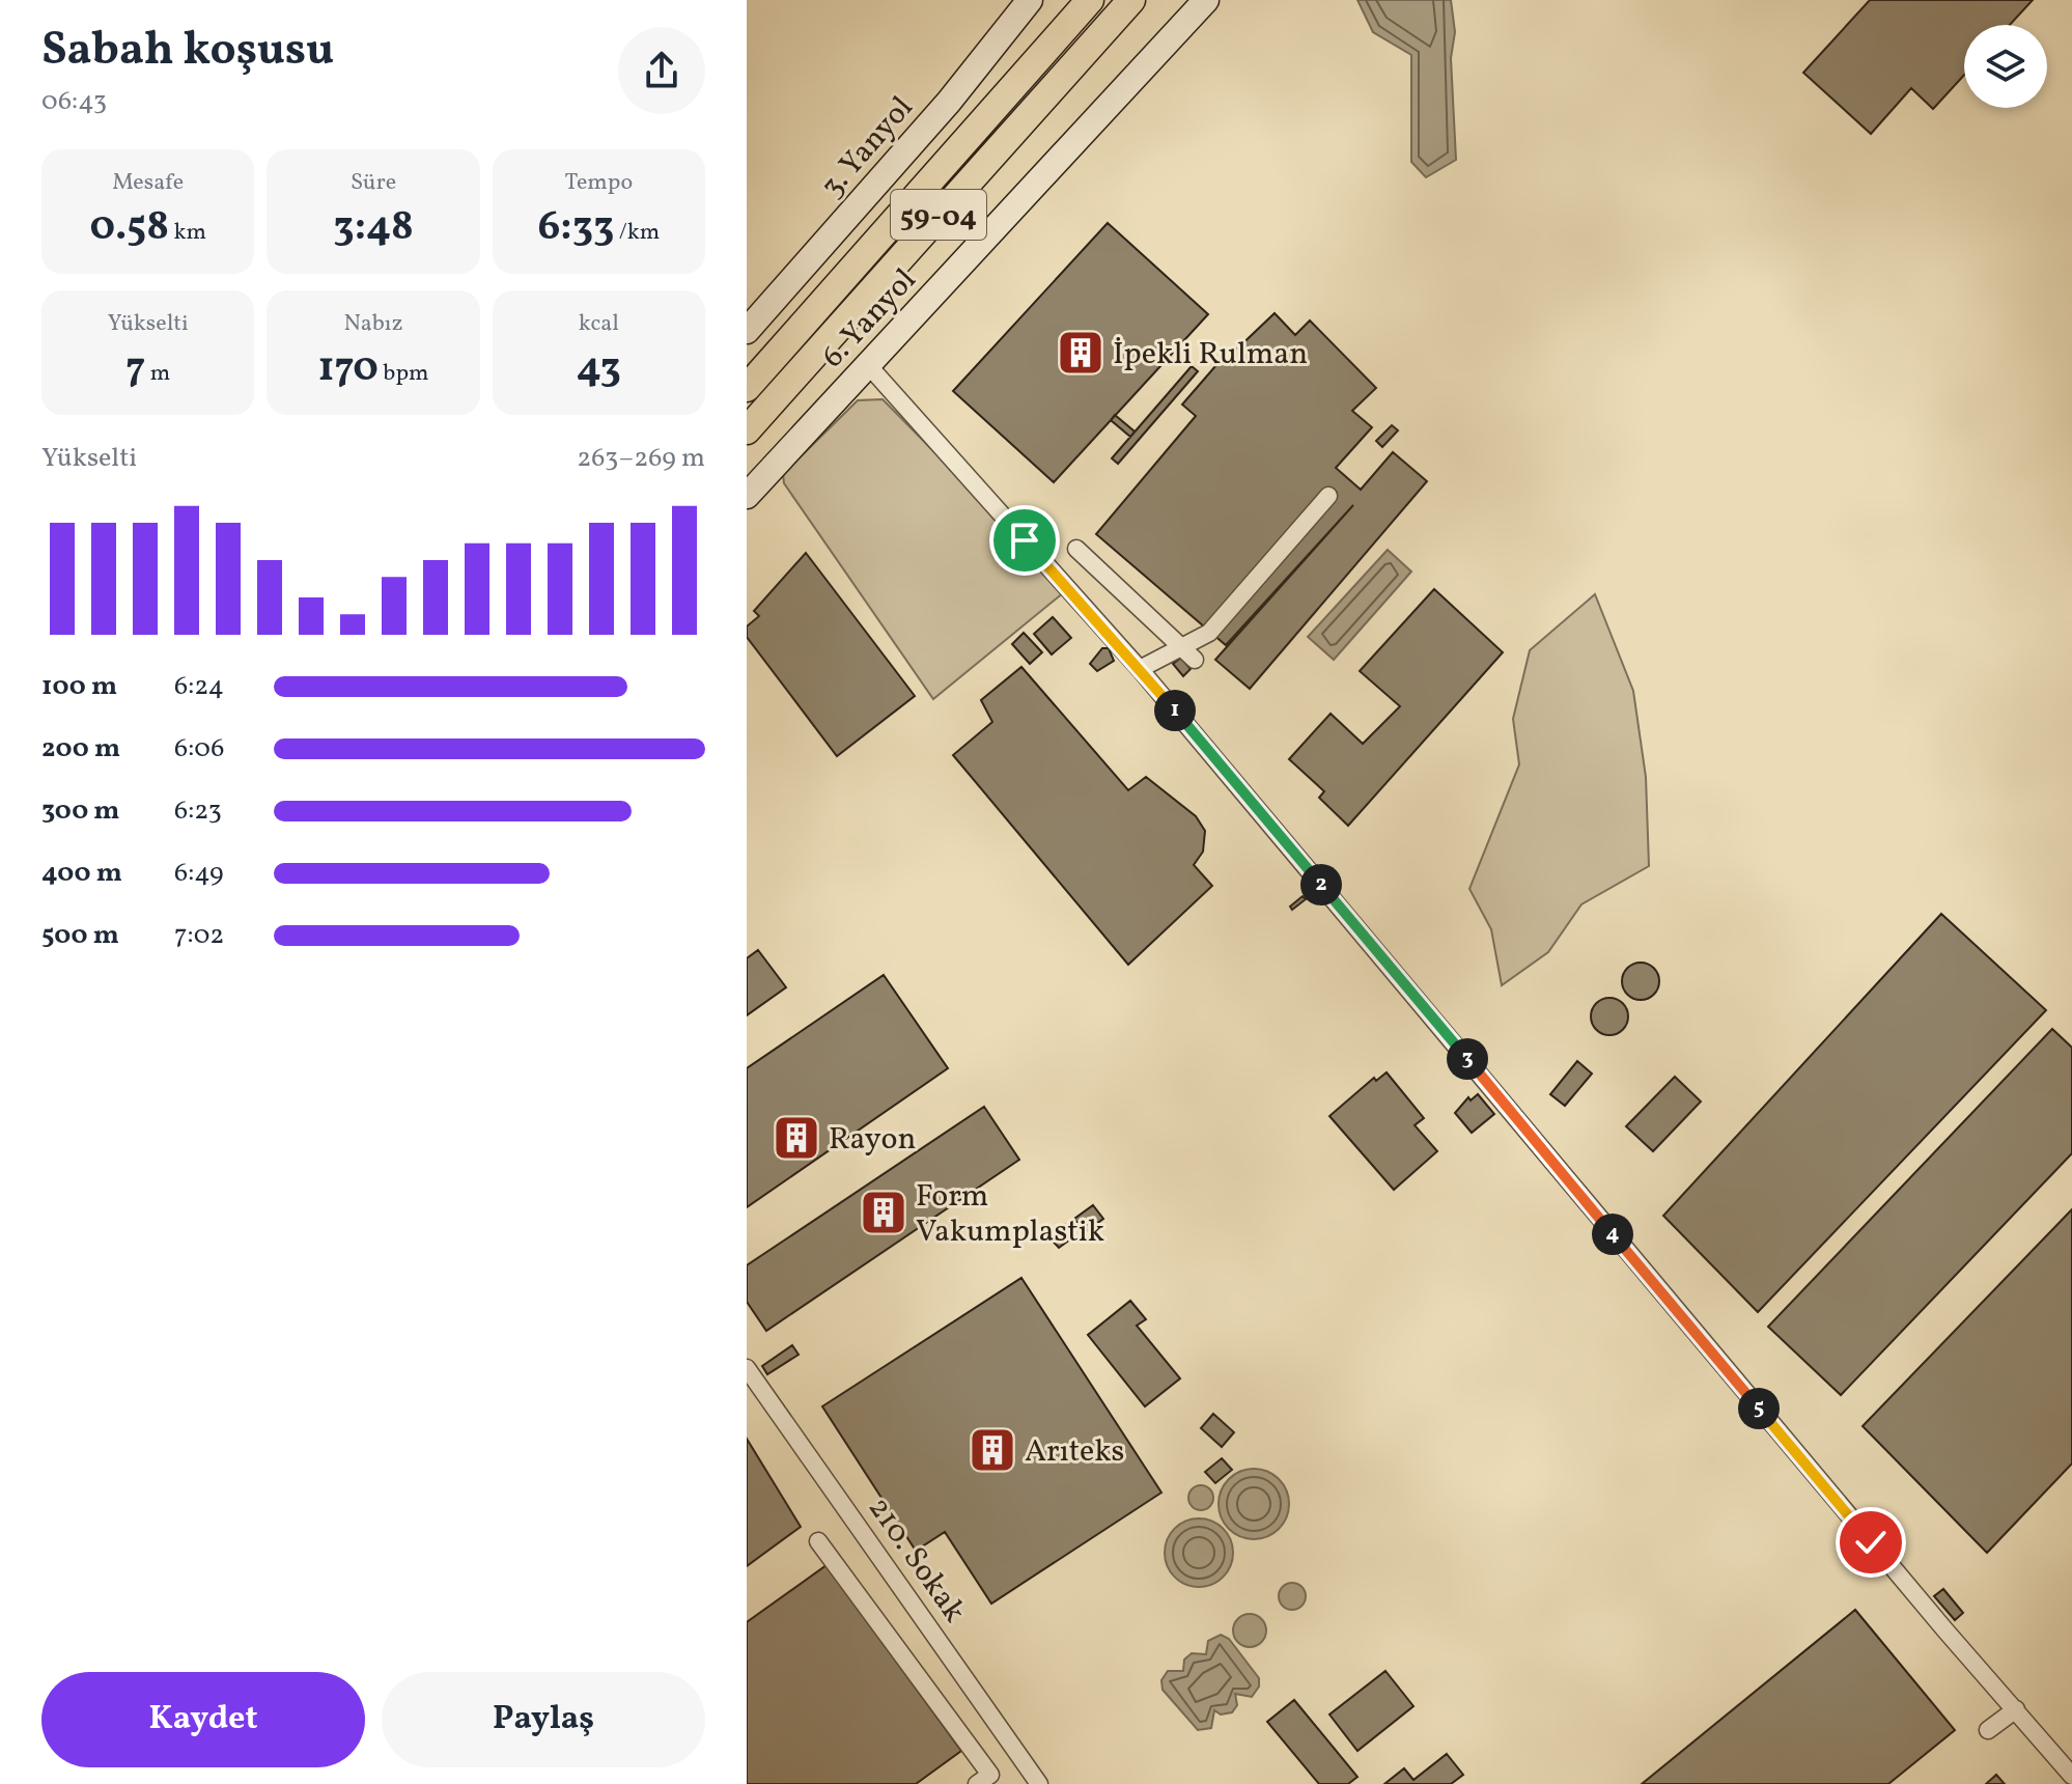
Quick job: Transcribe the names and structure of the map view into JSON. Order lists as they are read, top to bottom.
{
  "streets": {
    "main road": ["3. Yanyol", "59-04", "6. Yanyol"],
    "street": ["210. Sokak"]
  },
  "places": {
    "building": [
      "İpekli Rulman",
      "Rayon",
      "Form Vakumplastik",
      "Arıteks"
    ]
  },
  "page": {
    "heading": ["Sabah koşusu", "06:43"],
    "stats": [
      ["Mesafe", "0.58 km"],
      ["Süre", "3:48"],
      ["Tempo", "6:33 /km"],
      ["Yükselti", "7 m"],
      ["Nabız", "170 bpm"],
      ["kcal", "43"]
    ],
    "chart": ["Yükselti", "263–269 m"],
    "list": [
      {
        "name": "100 m",
        "note": "6:24"
      },
      {
        "name": "200 m",
        "note": "6:06"
      },
      {
        "name": "300 m",
        "note": "6:23"
      },
      {
        "name": "400 m",
        "note": "6:49"
      },
      {
        "name": "500 m",
        "note": "7:02"
      }
    ],
    "pins": [
      "1",
      "2",
      "3",
      "4",
      "5"
    ],
    "buttons": ["Kaydet", "Paylaş"]
  }
}
